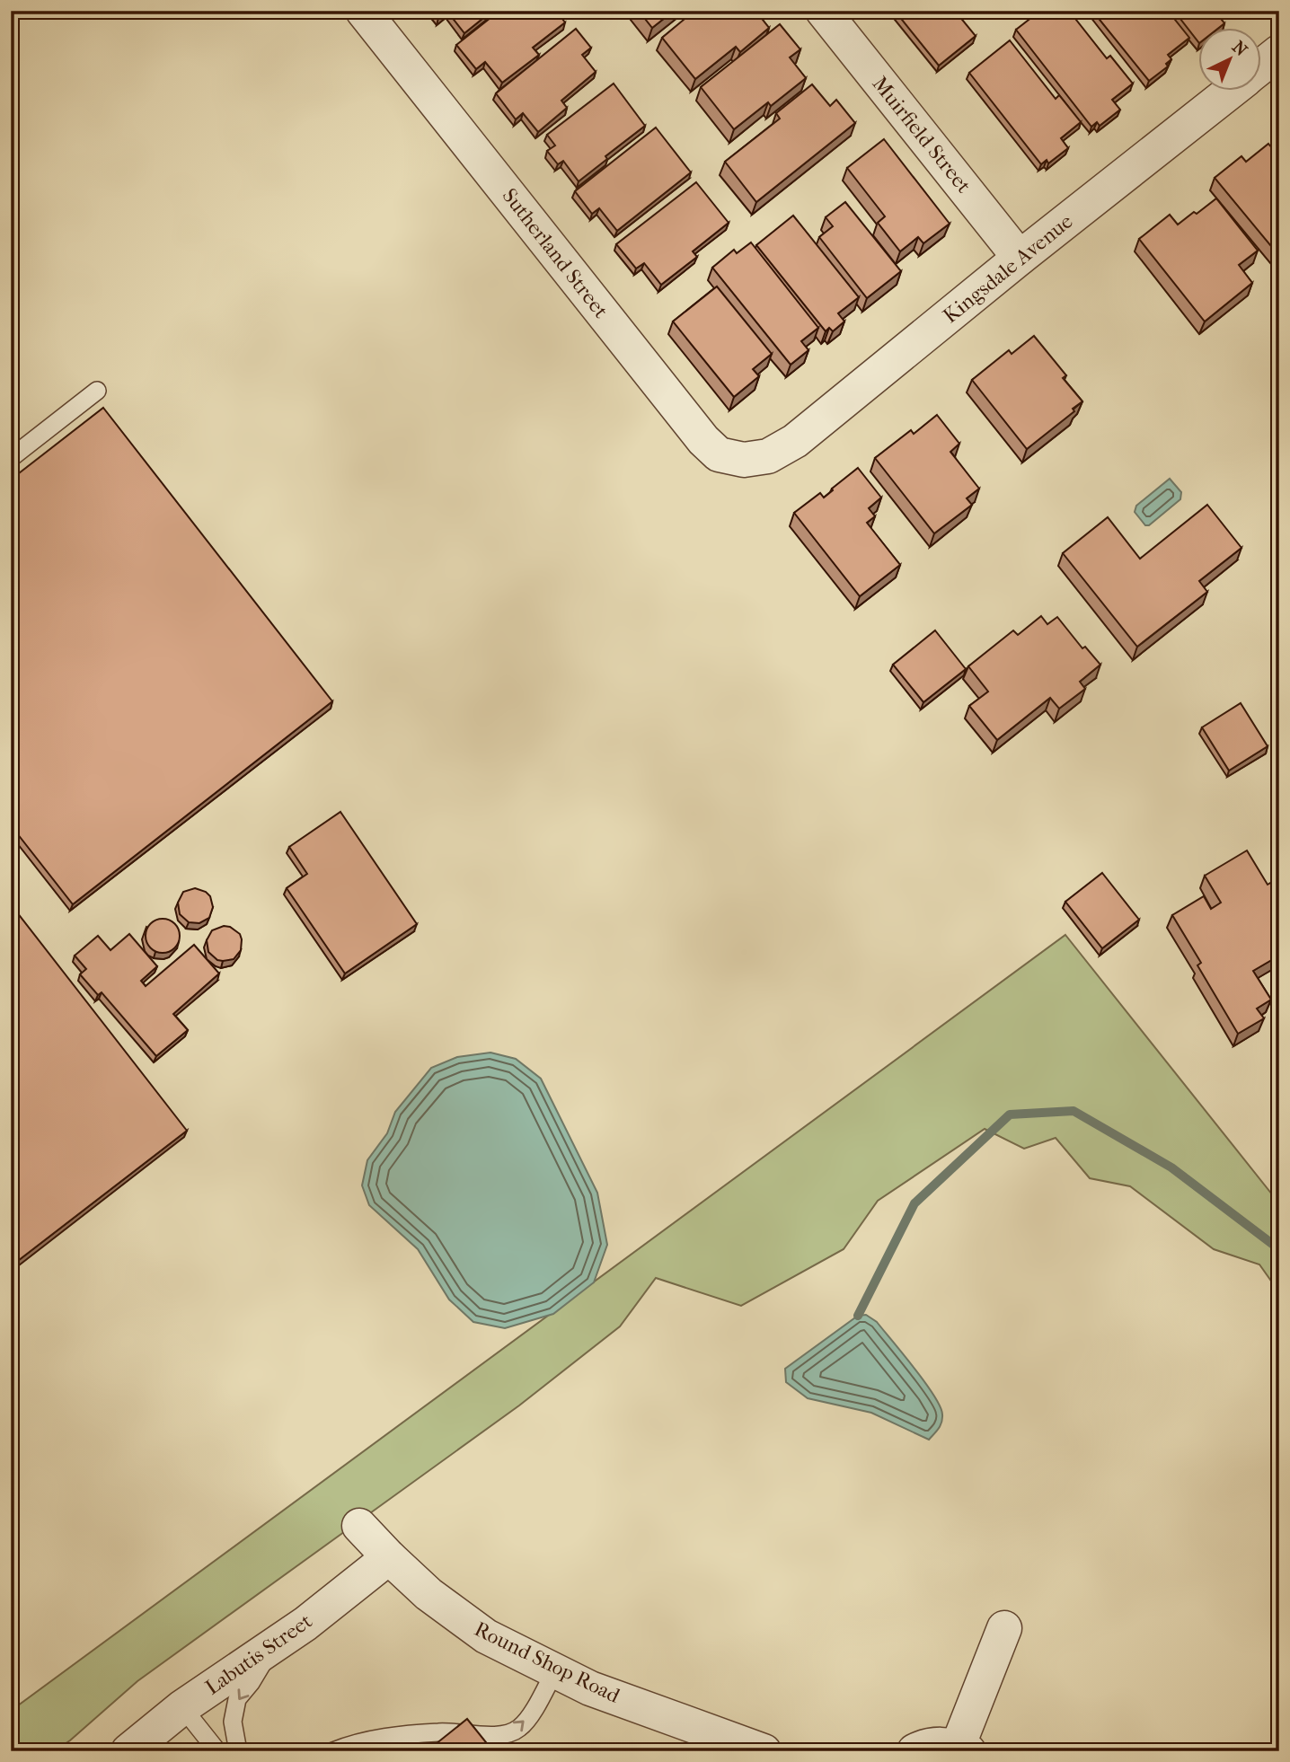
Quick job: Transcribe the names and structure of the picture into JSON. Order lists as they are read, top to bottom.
{
  "streets": {
    "street": [
      "Muirfield Street",
      "Sutherland Street",
      "Kingsdale Avenue",
      "Labutis Street",
      "Round Shop Road"
    ]
  },
  "crossings": [
    ["Muirfield Street", "Kingsdale Avenue"],
    ["Sutherland Street", "Kingsdale Avenue"],
    ["Labutis Street", "Round Shop Road"]
  ],
  "north": "top right"
}
